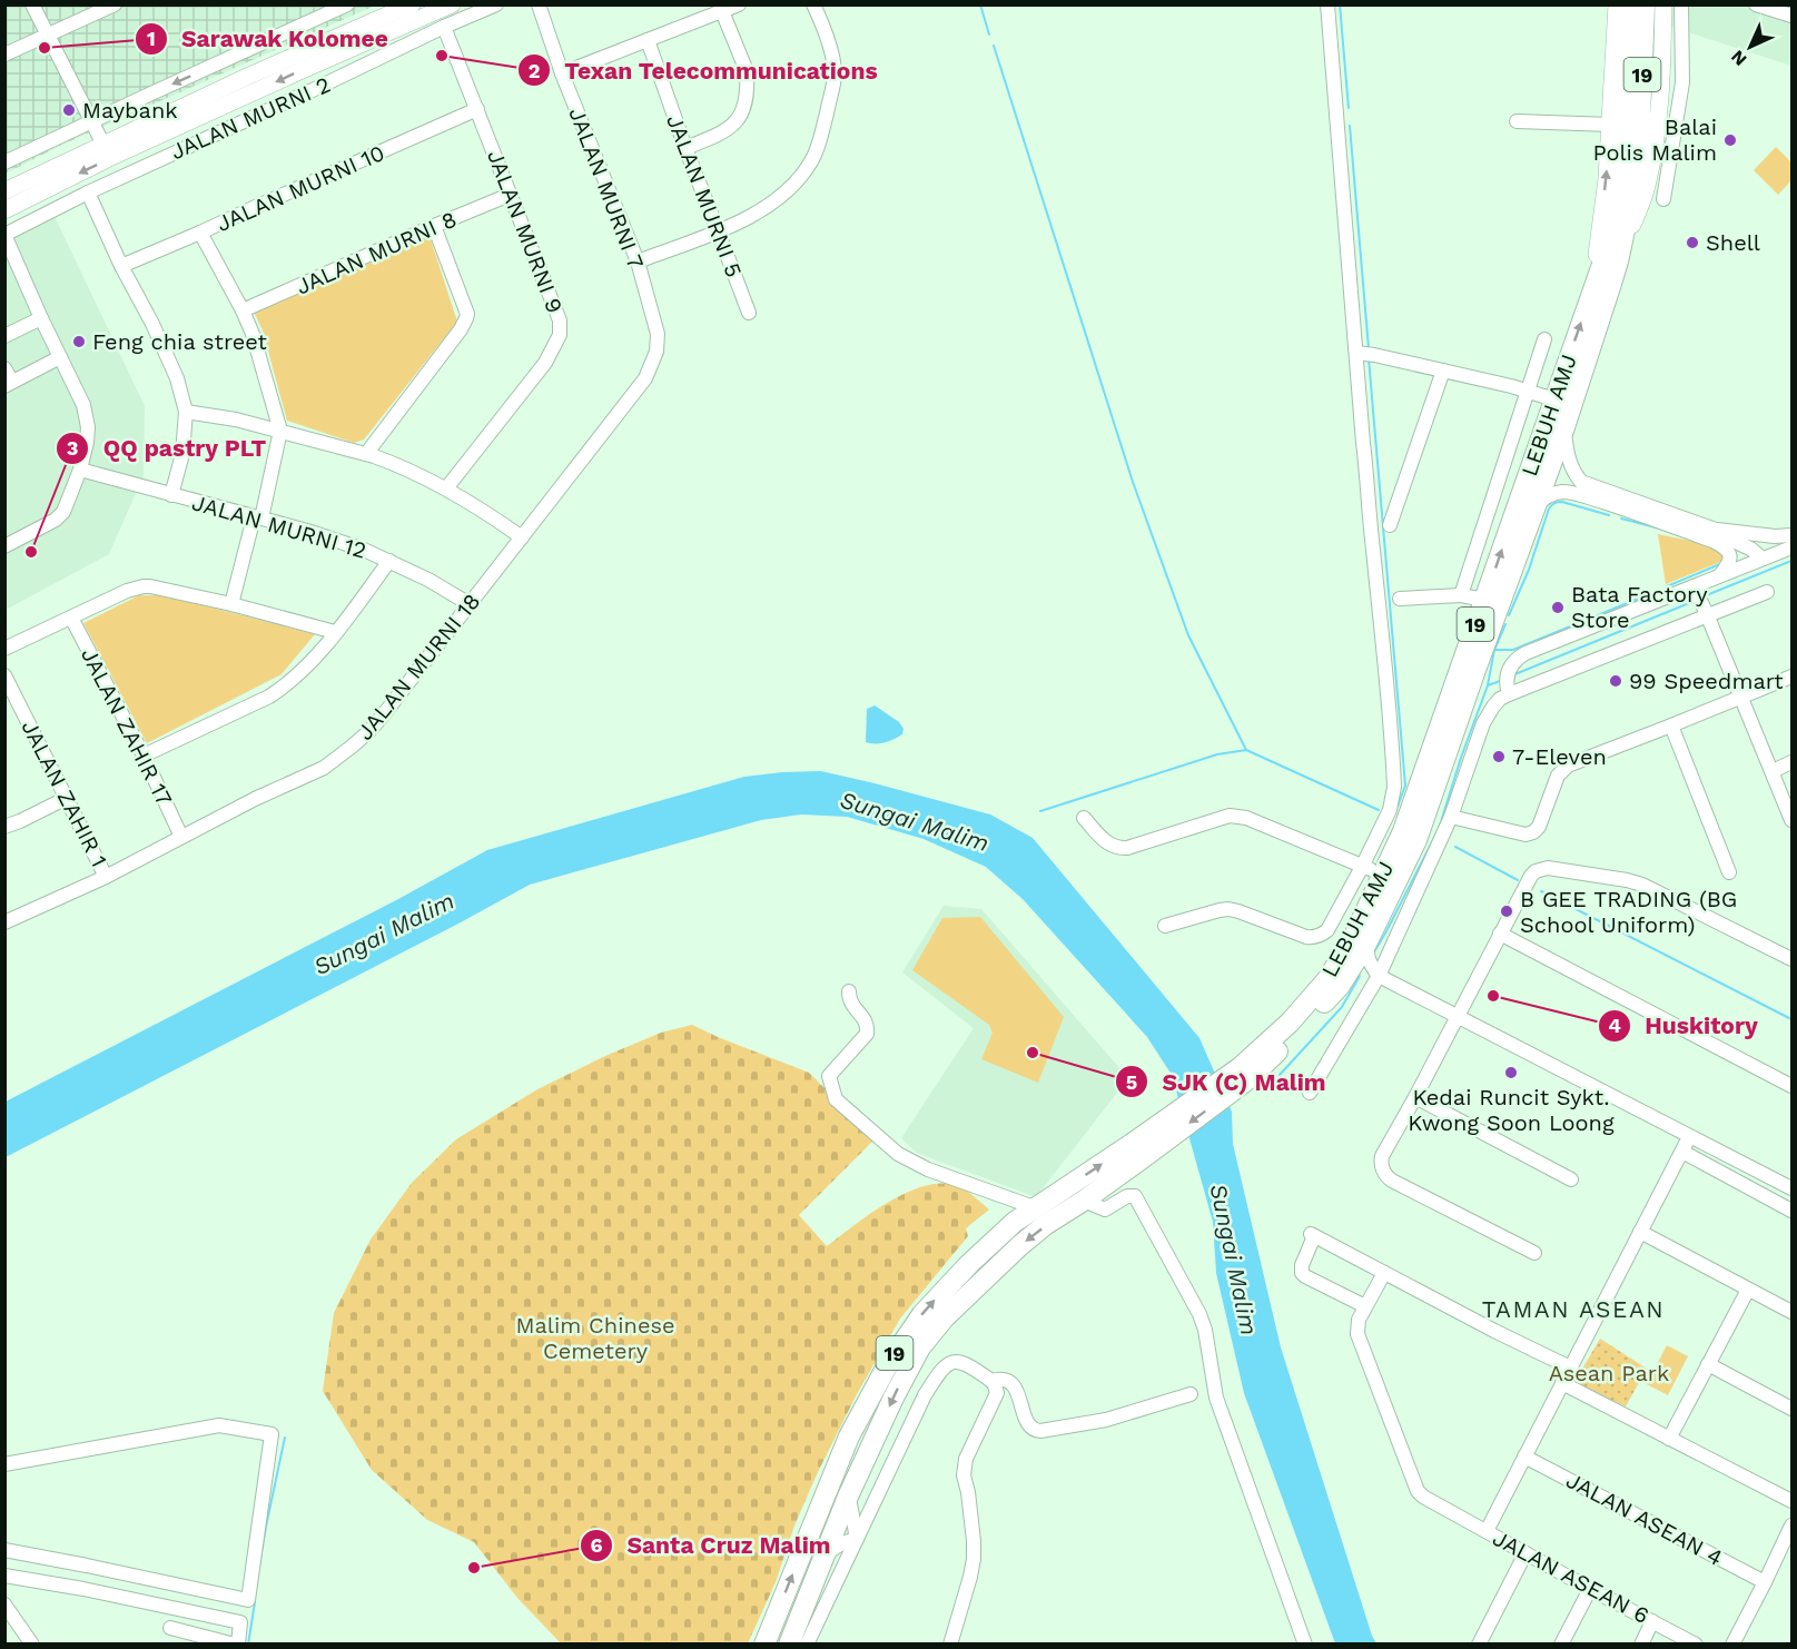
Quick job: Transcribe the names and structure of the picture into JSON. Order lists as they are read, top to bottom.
{
  "streets": {
    "highway": ["19", "LEBUH AMJ"],
    "street": [
      "JALAN MURNI 2",
      "JALAN MURNI 10",
      "JALAN MURNI 7",
      "JALAN MURNI 5",
      "JALAN MURNI 9",
      "JALAN MURNI 8",
      "JALAN MURNI 12",
      "JALAN MURNI 18",
      "JALAN ZAHIR 17",
      "JALAN ZAHIR 1",
      "JALAN ASEAN 4",
      "JALAN ASEAN 6"
    ]
  },
  "crossings": [
    ["JALAN MURNI 2", "JALAN MURNI 9"],
    ["JALAN MURNI 10", "JALAN MURNI 9"],
    ["JALAN MURNI 7", "JALAN MURNI 18"],
    ["JALAN MURNI 9", "JALAN MURNI 8"],
    ["JALAN MURNI 12", "JALAN MURNI 18"],
    ["JALAN MURNI 18", "JALAN ZAHIR 17"],
    ["JALAN MURNI 18", "JALAN ZAHIR 1"]
  ],
  "districts": ["TAMAN ASEAN"],
  "water": ["Sungai Malim"],
  "parks": ["Malim Chinese Cemetery", "Asean Park"],
  "places": [
    "Sarawak Kolomee",
    "Texan Telecommunications",
    "Maybank",
    "Balai Polis Malim",
    "Shell",
    "Feng chia street",
    "QQ pastry PLT",
    "Bata Factory Store",
    "99 Speedmart",
    "7-Eleven",
    "B GEE TRADING (BG School Uniform)",
    "Huskitory",
    "SJK (C) Malim",
    "Kedai Runcit Sykt. Kwong Soon Loong",
    "Santa Cruz Malim"
  ],
  "north": "bottom left"
}
